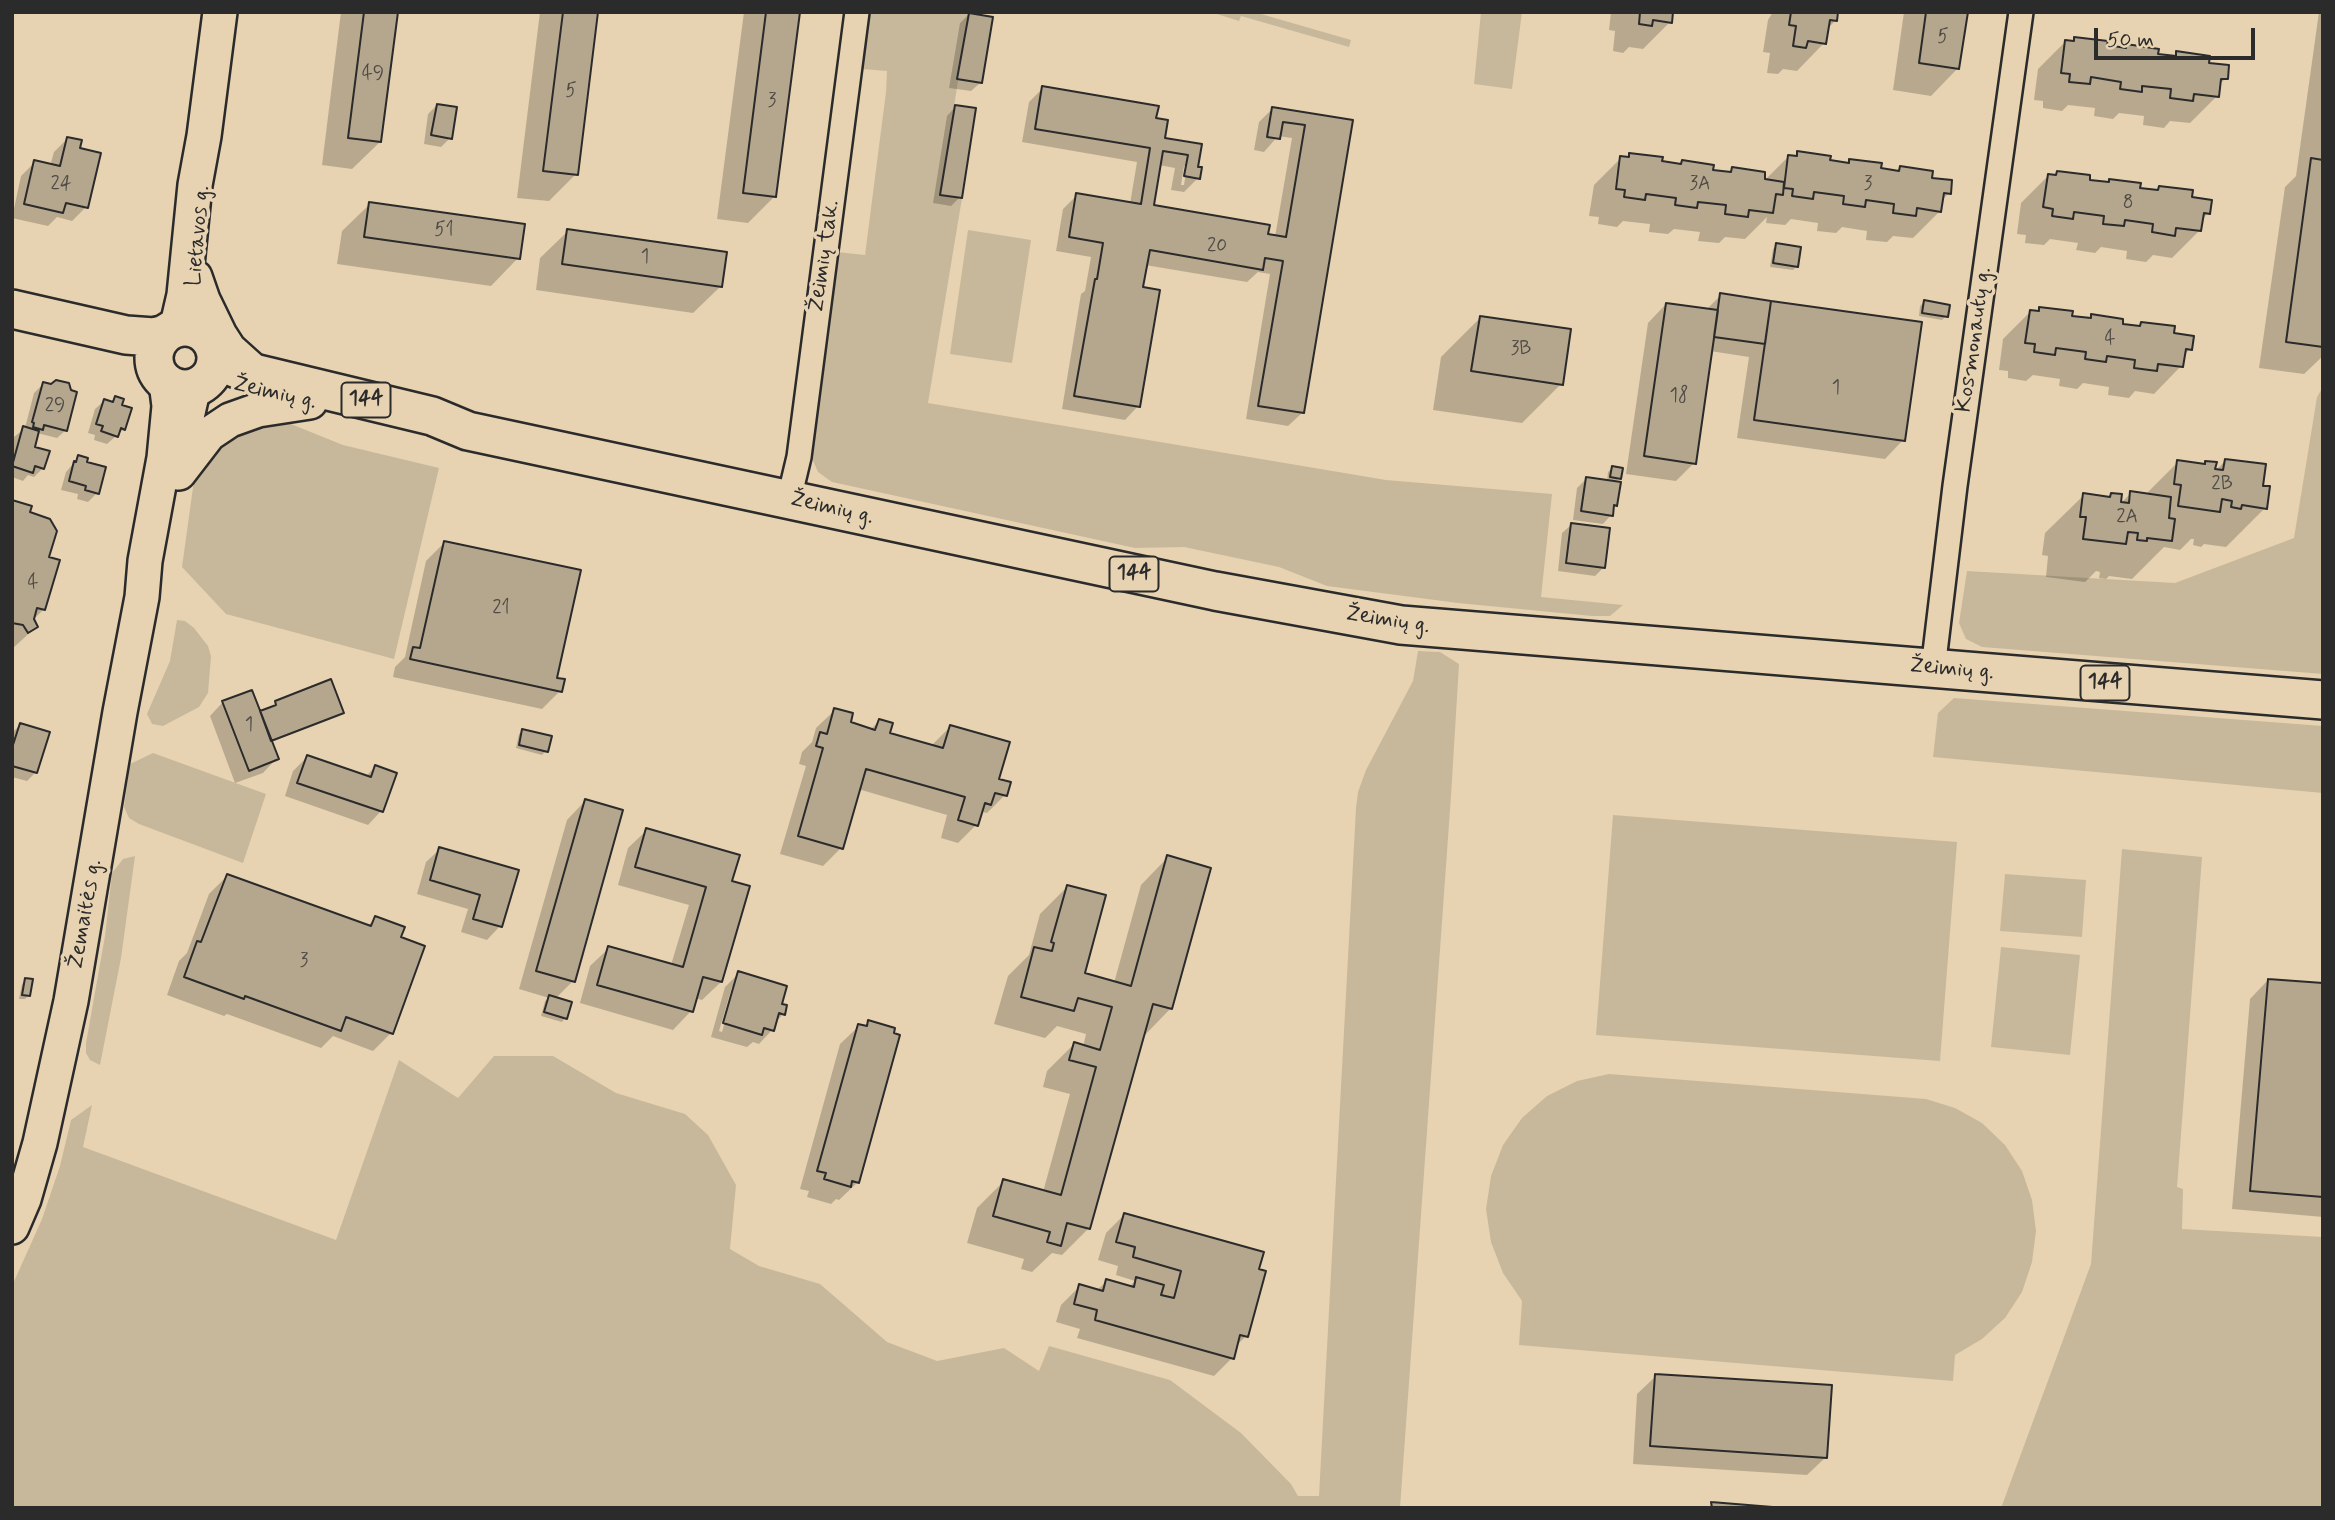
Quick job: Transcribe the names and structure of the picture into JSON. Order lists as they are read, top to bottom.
{
  "streets": {
    "main road": [
      "Lietavos g.",
      "Žeimių g.",
      "144",
      "Žemaitės g."
    ],
    "street": ["Žeimių tak.", "Kosmonautų g."]
  },
  "crossings": [
    ["Lietavos g.", "Žeimių g."],
    ["Lietavos g.", "Žemaitės g."],
    ["Žeimių tak.", "Žeimių g."],
    ["Kosmonautų g.", "Žeimių g."],
    ["Žeimių g.", "Žemaitės g."]
  ],
  "house_numbers": [
    "5",
    "49",
    "5",
    "3",
    "24",
    "3A",
    "3",
    "8",
    "51",
    "20",
    "1",
    "4",
    "3B",
    "1",
    "18",
    "29",
    "2B",
    "2A",
    "4",
    "21",
    "1",
    "3"
  ],
  "scale_bar": "50 m"
}
